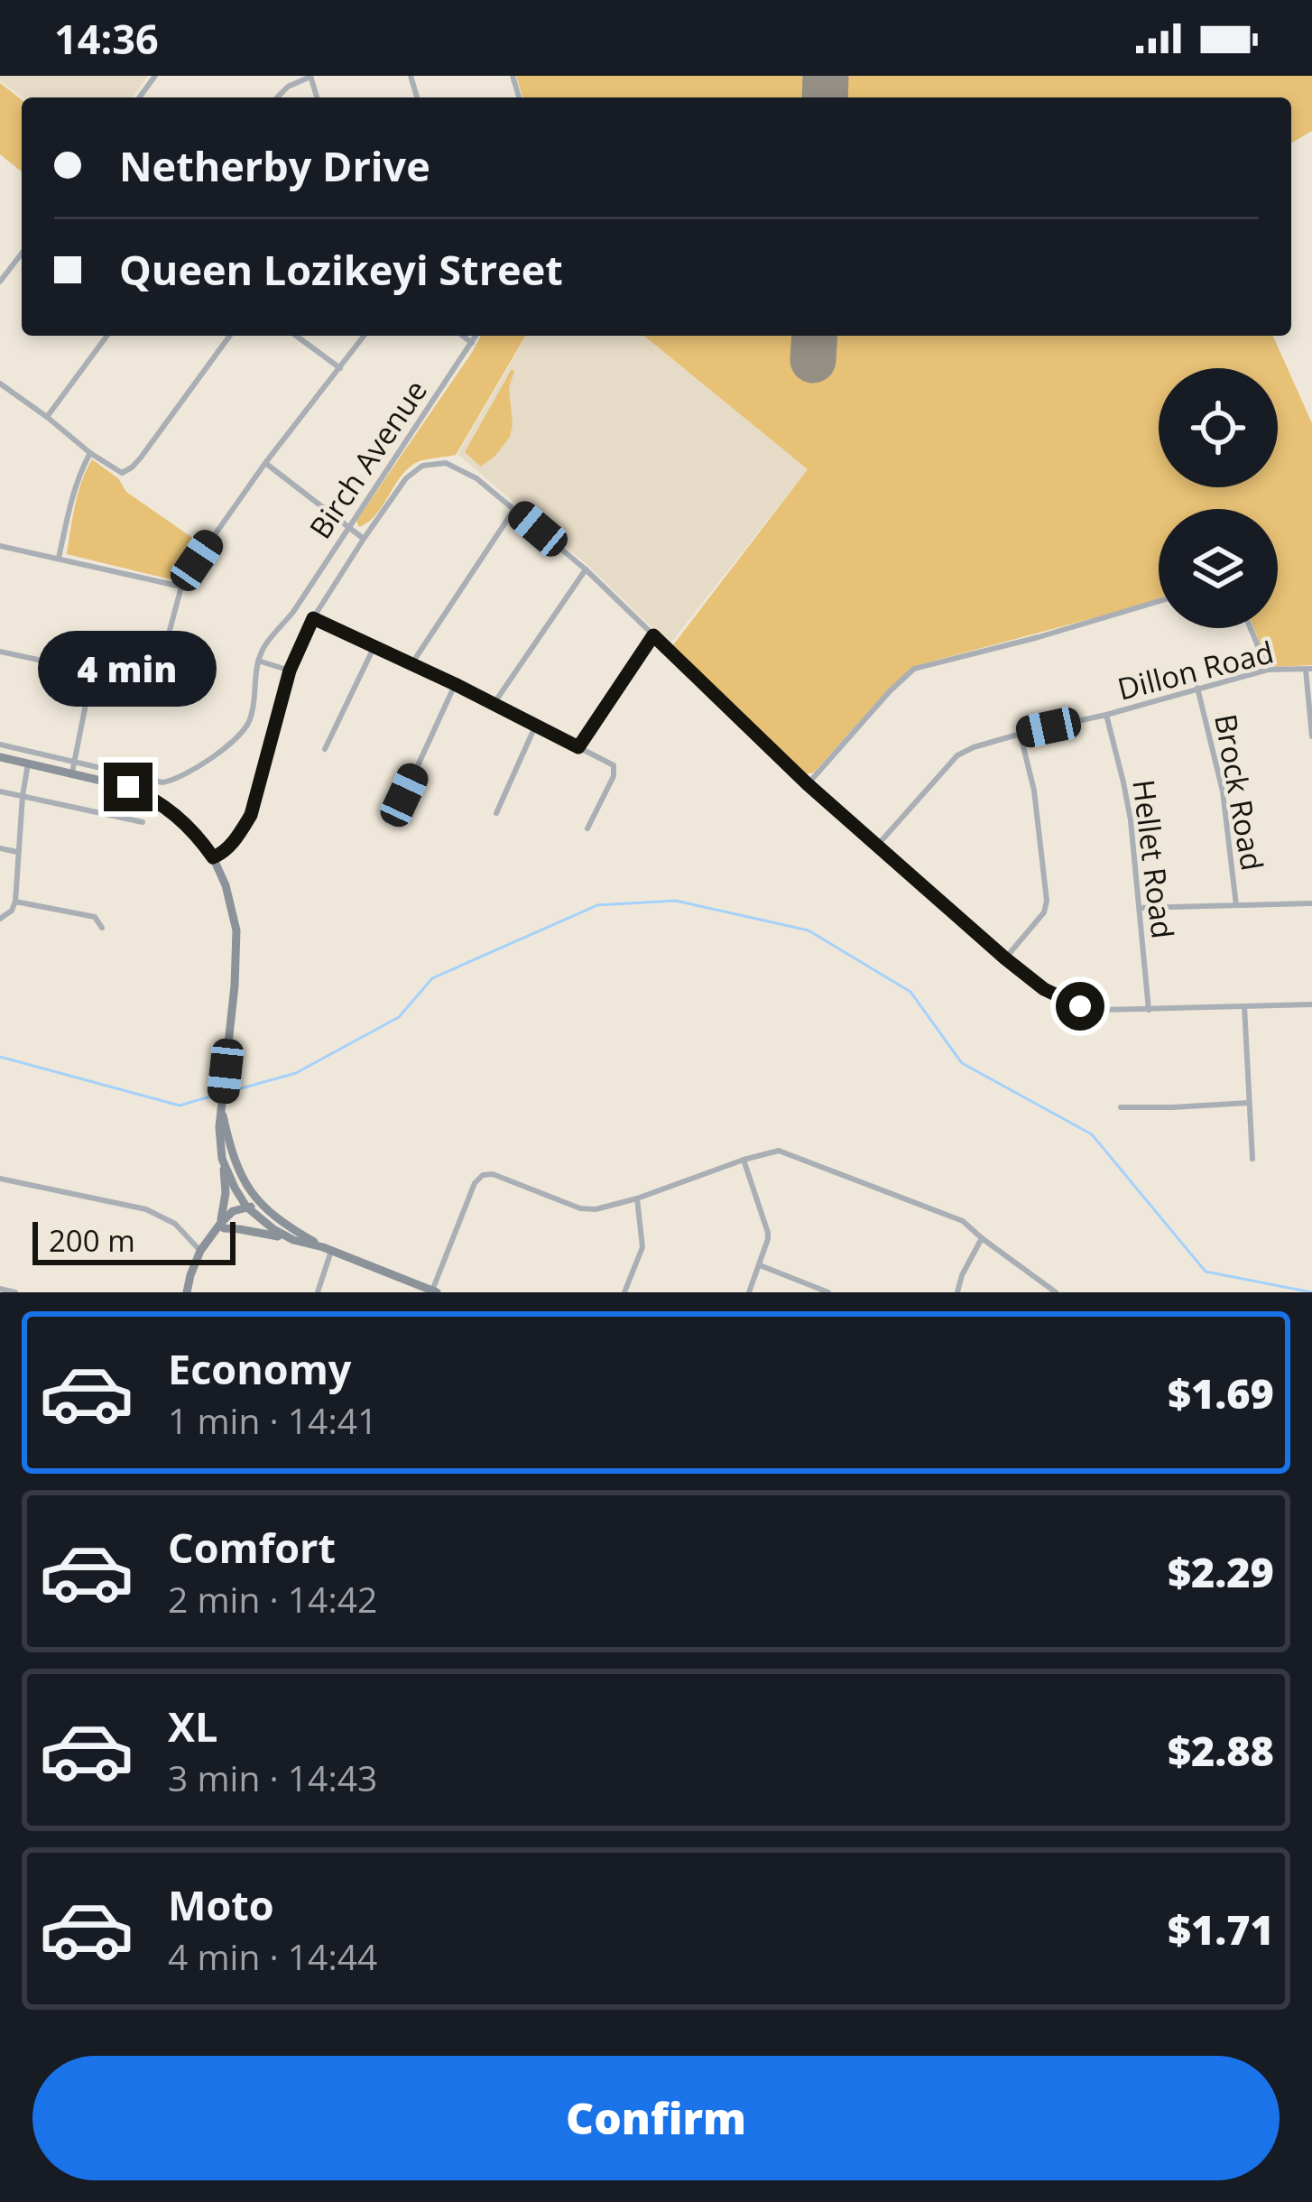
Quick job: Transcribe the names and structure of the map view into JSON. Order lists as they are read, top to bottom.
{
  "streets": {
    "street": [
      "Birch Avenue",
      "Dillon Road",
      "Brock Road",
      "Hellet Road"
    ]
  },
  "crossings": [
    ["Dillon Road", "Brock Road"],
    ["Dillon Road", "Hellet Road"]
  ],
  "scale_bar": "200 m",
  "page": {
    "status": "14:36",
    "banner": ["Netherby Drive", "Queen Lozikeyi Street"],
    "bubble": "4 min",
    "scale": "200 m",
    "list": [
      {
        "name": "Economy",
        "note": "1 min · 14:41",
        "value": "$1.69"
      },
      {
        "name": "Comfort",
        "note": "2 min · 14:42",
        "value": "$2.29"
      },
      {
        "name": "XL",
        "note": "3 min · 14:43",
        "value": "$2.88"
      },
      {
        "name": "Moto",
        "note": "4 min · 14:44",
        "value": "$1.71"
      }
    ],
    "buttons": "Confirm"
  }
}
